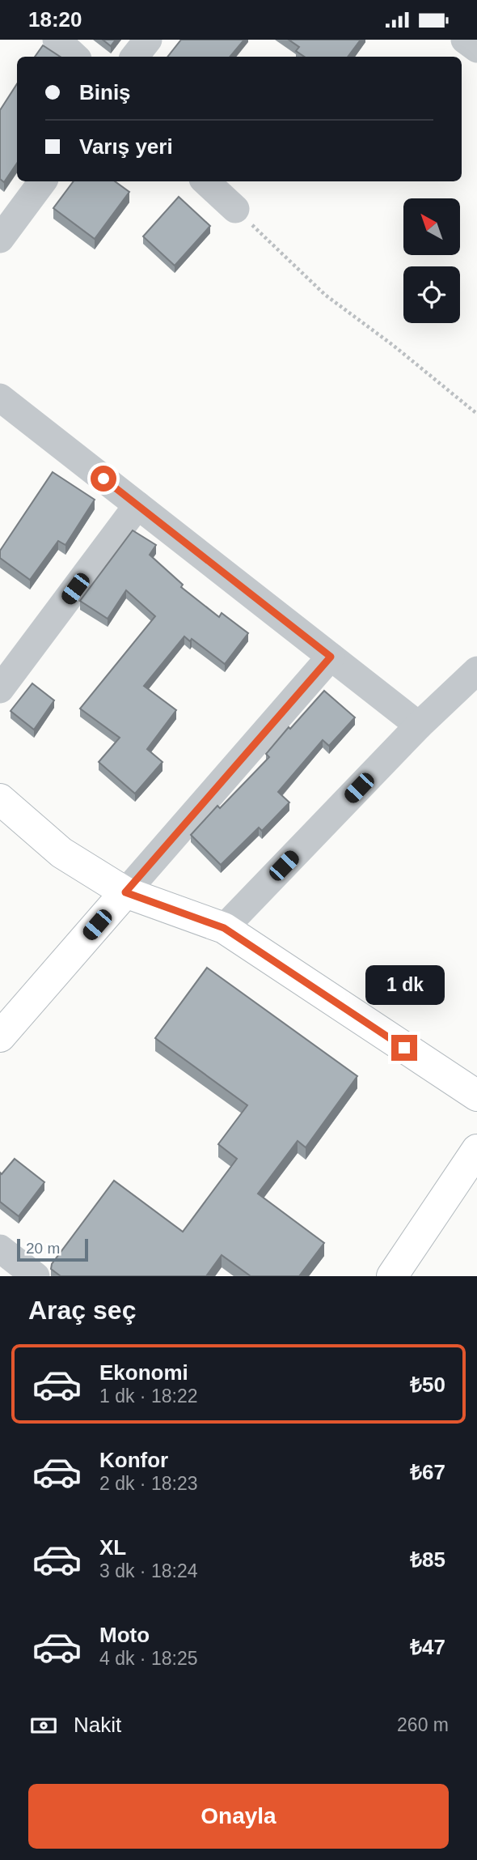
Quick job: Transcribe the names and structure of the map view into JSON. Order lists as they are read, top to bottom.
{
  "scale_bar": "20 m",
  "north": "top left",
  "page": {
    "status": "18:20",
    "banner": ["Biniş", "Varış yeri"],
    "bubble": "1 dk",
    "scale": "20 m",
    "heading": "Araç seç",
    "list": [
      {
        "name": "Ekonomi",
        "note": "1 dk · 18:22",
        "value": "₺50"
      },
      {
        "name": "Konfor",
        "note": "2 dk · 18:23",
        "value": "₺67"
      },
      {
        "name": "XL",
        "note": "3 dk · 18:24",
        "value": "₺85"
      },
      {
        "name": "Moto",
        "note": "4 dk · 18:25",
        "value": "₺47"
      }
    ],
    "pay": ["Nakit", "260 m"],
    "buttons": "Onayla"
  }
}
